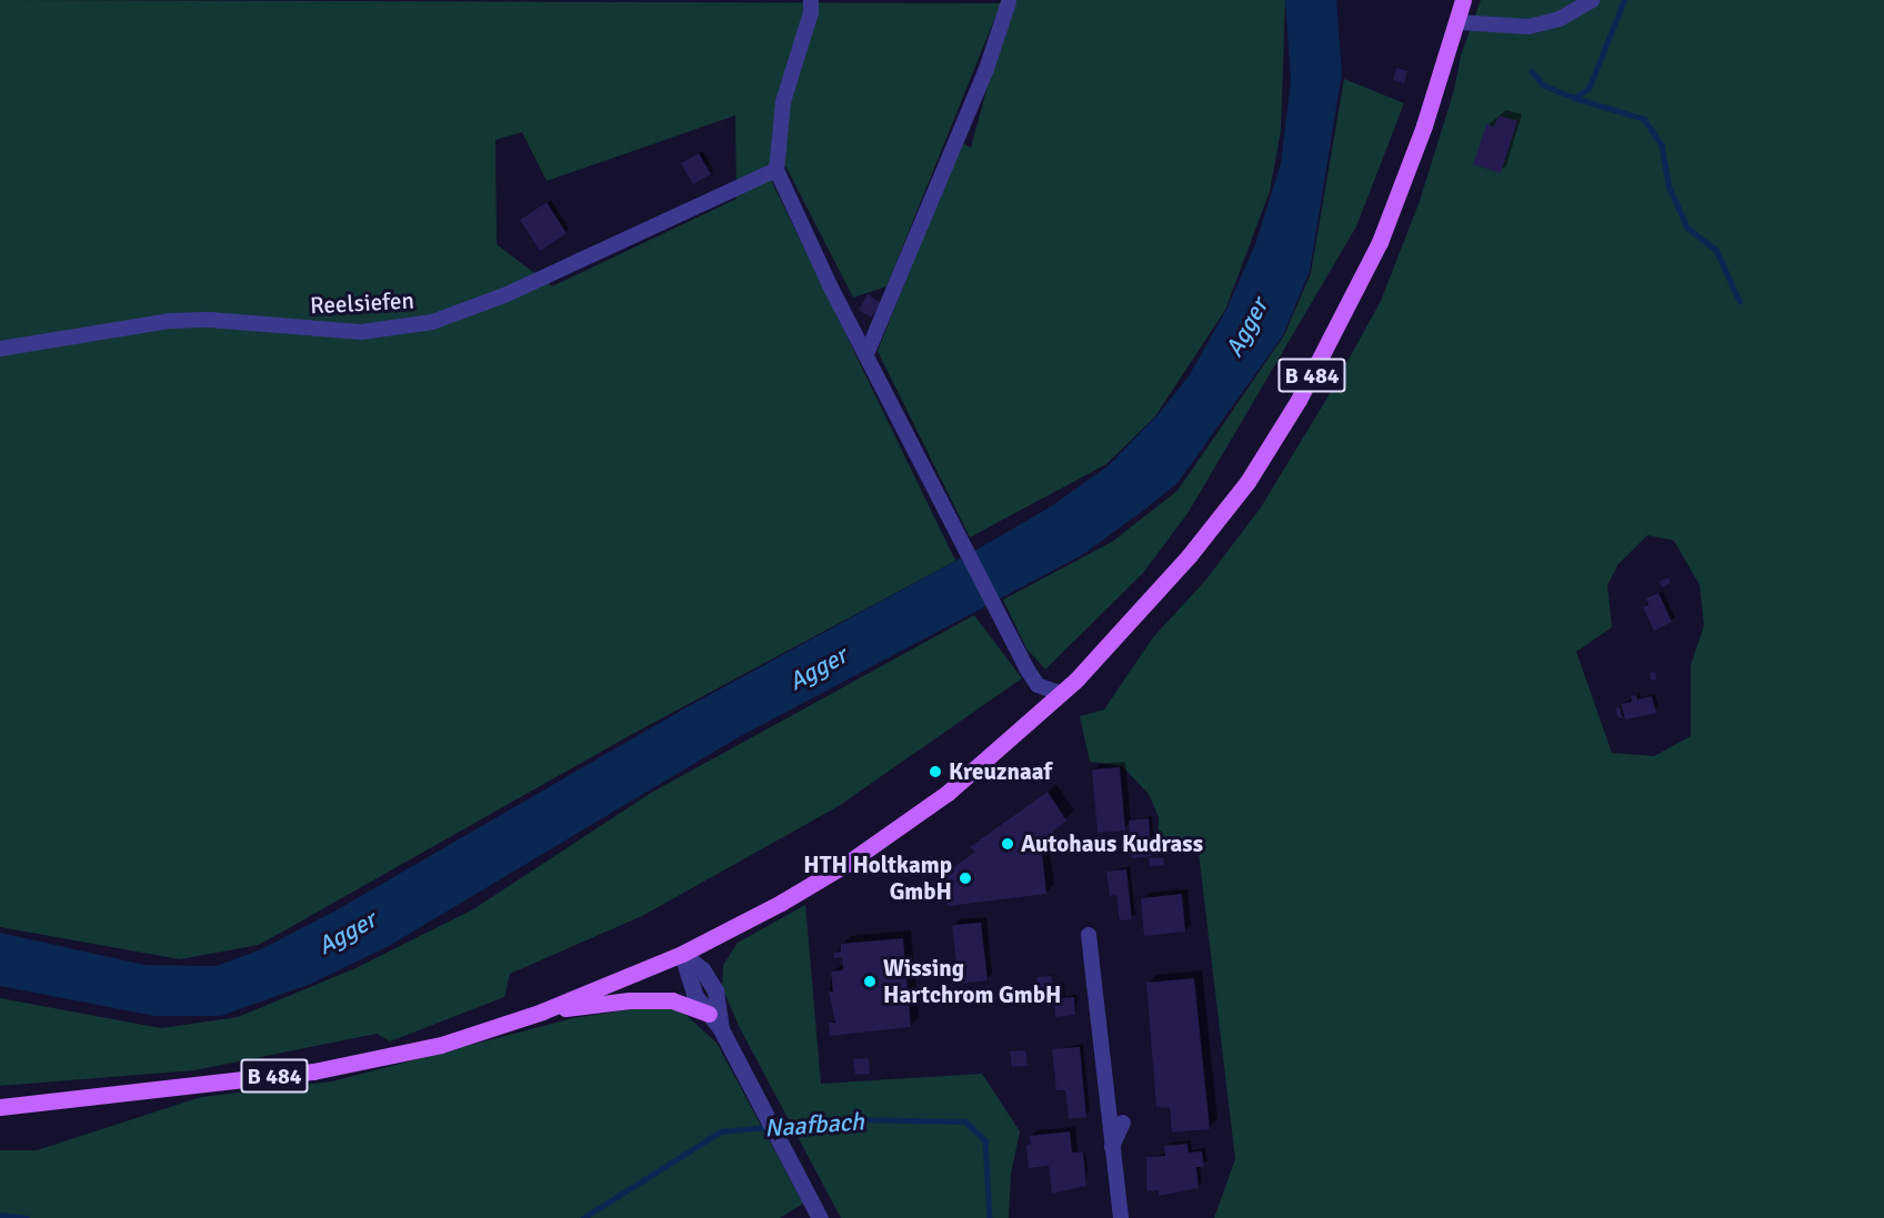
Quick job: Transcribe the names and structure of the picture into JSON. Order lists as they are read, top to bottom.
{
  "streets": {
    "main road": ["B 484"],
    "street": ["Reelsiefen"]
  },
  "water": ["Agger", "Naafbach"],
  "places": [
    "Kreuznaaf",
    "Autohaus Kudrass",
    "HTH Holtkamp GmbH",
    "Wissing Hartchrom GmbH"
  ]
}
